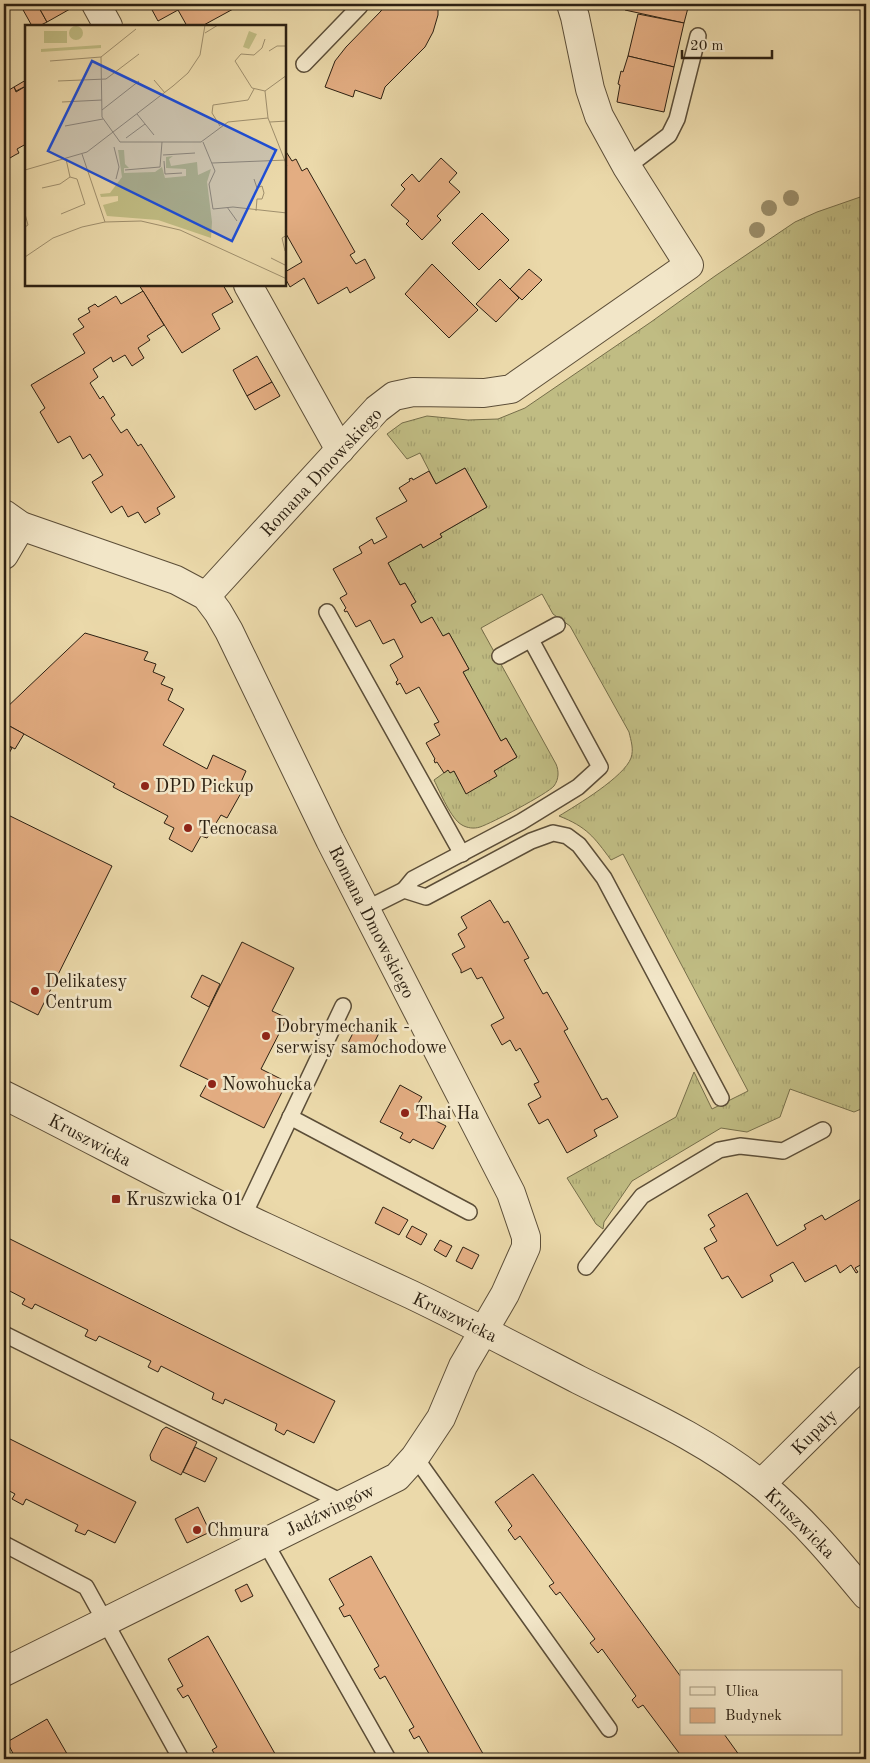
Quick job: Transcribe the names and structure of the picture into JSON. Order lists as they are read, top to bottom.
{
  "streets": {
    "street": [
      "Romana Dmowskiego",
      "Kruszwicka",
      "Kupały",
      "Jadźwingów"
    ]
  },
  "crossings": [
    ["Romana Dmowskiego", "Kruszwicka"],
    ["Romana Dmowskiego", "Jadźwingów"],
    ["Kruszwicka", "Kupały"],
    ["Kruszwicka", "Jadźwingów"]
  ],
  "places": {
    "other": [
      "DPD Pickup",
      "Tecnocasa",
      "Delikatesy Centrum",
      "Dobrymechanik - serwisy samochodowe",
      "Nowohucka",
      "Thai Ha",
      "Chmura"
    ],
    "transit": ["Kruszwicka 01"]
  },
  "legend": ["Ulica", "Budynek"],
  "scale_bar": "20 m"
}
